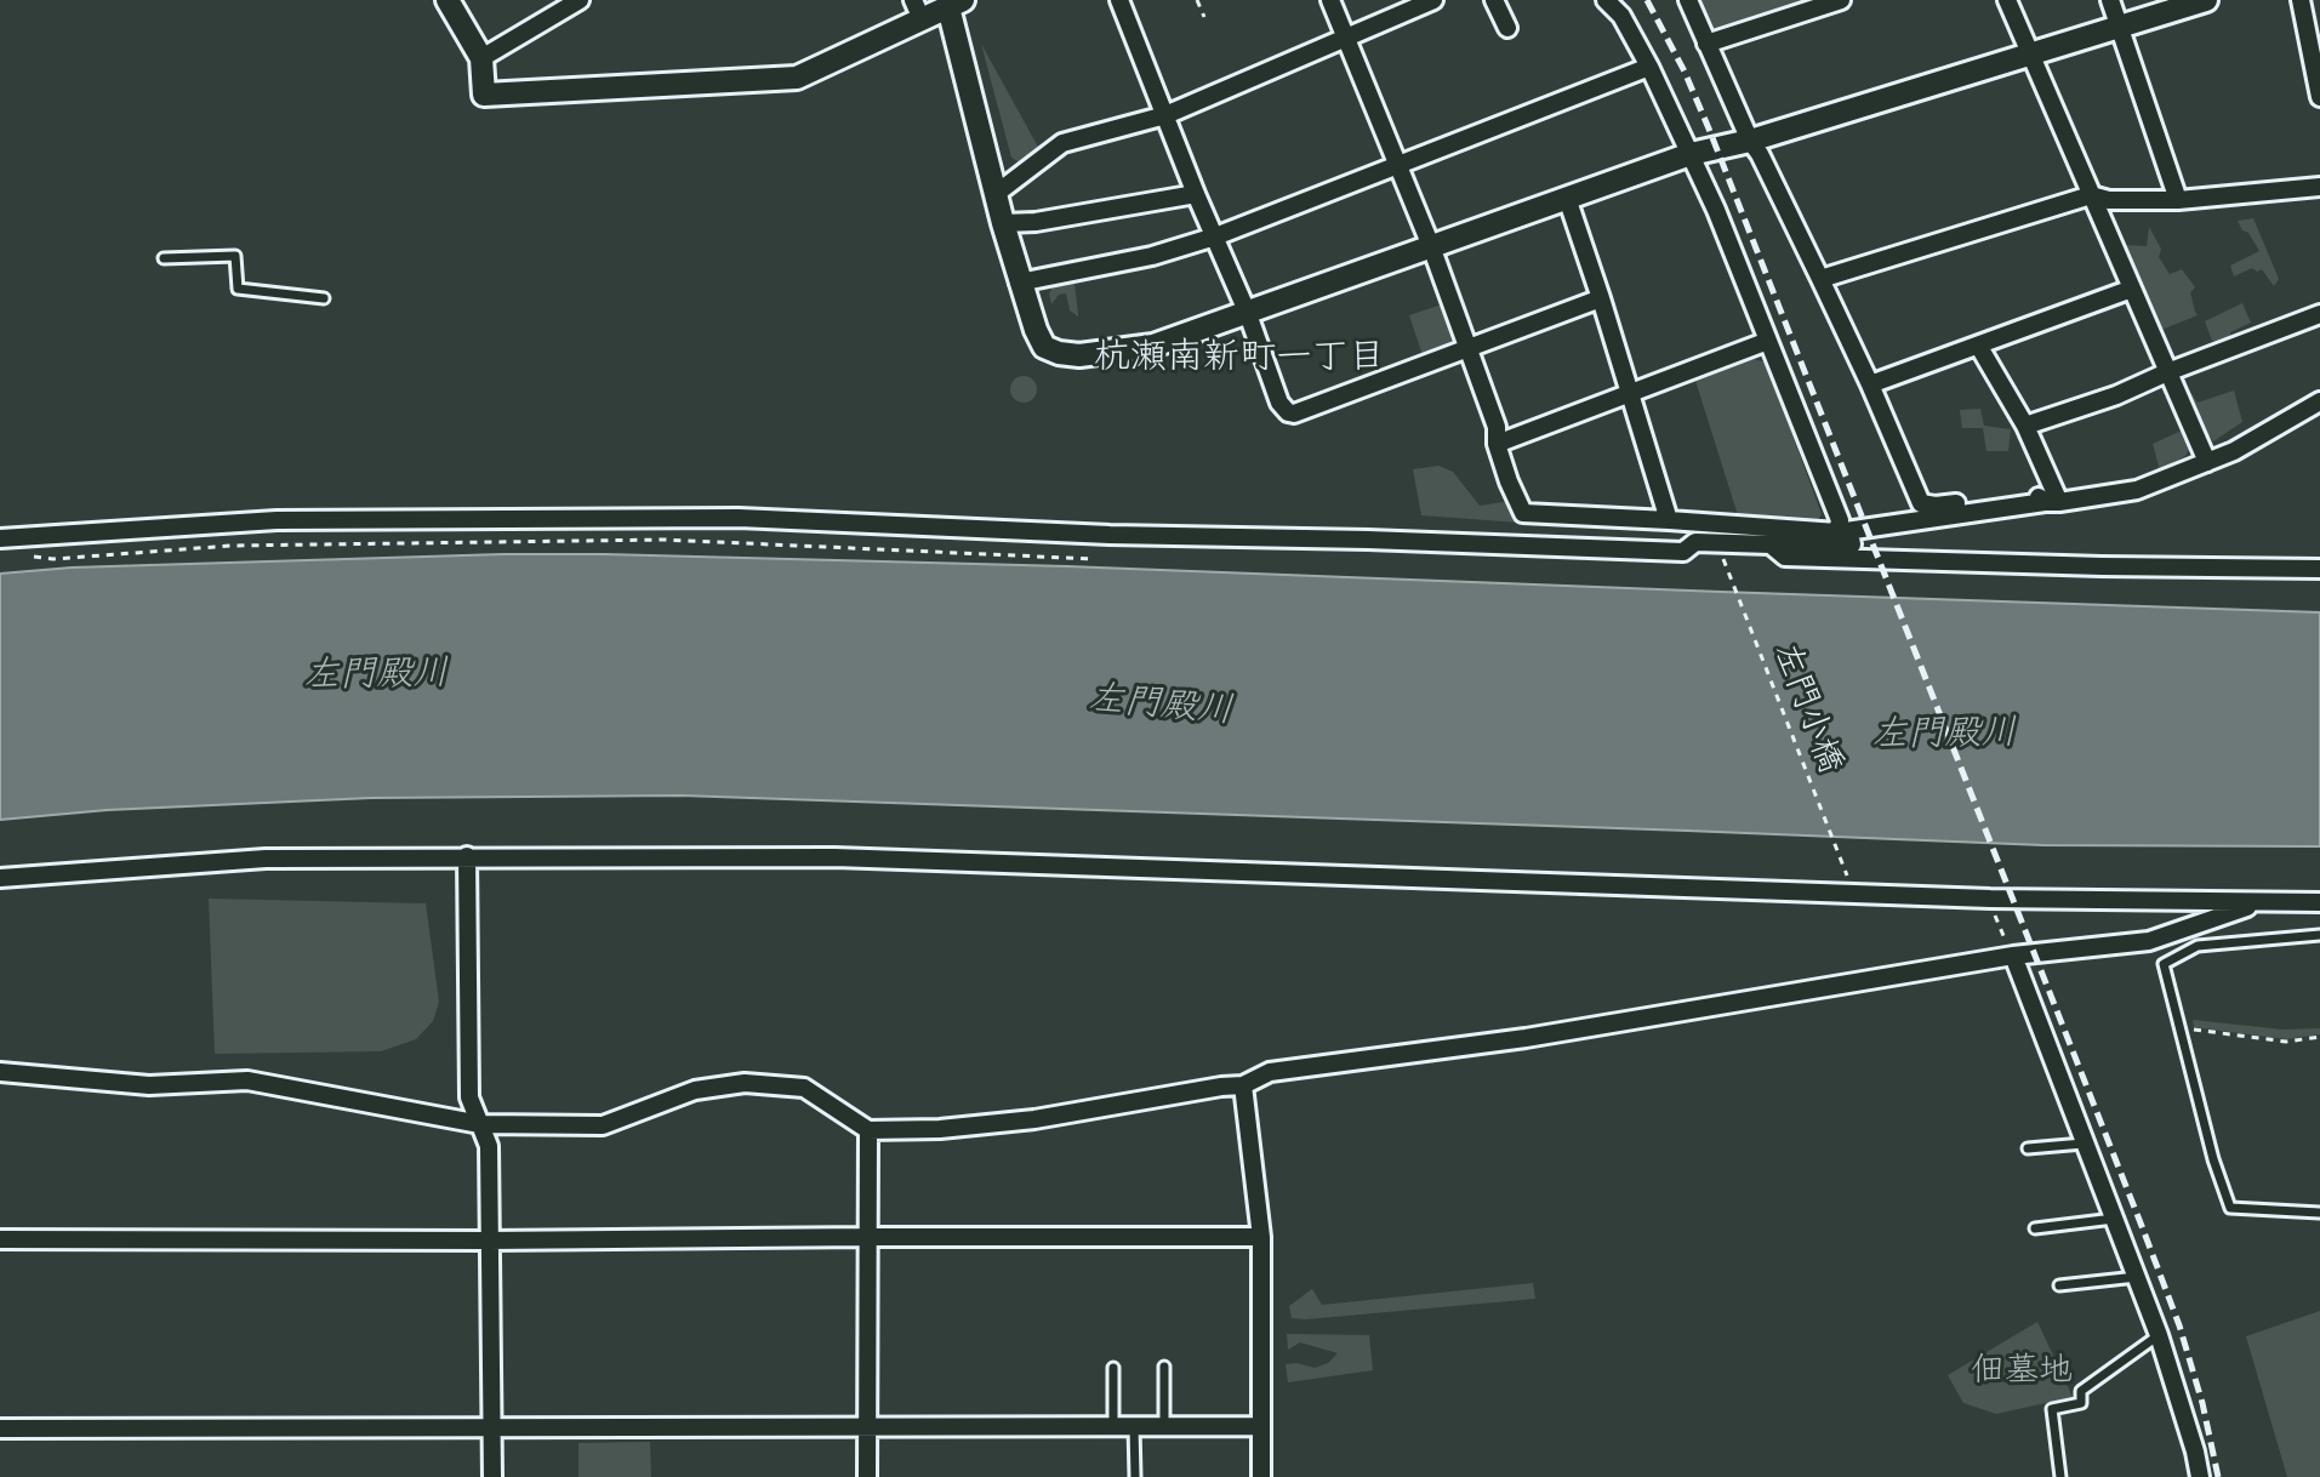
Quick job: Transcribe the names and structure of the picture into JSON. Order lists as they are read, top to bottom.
{
  "streets": {
    "path": ["左門小橋"]
  },
  "districts": ["杭瀬南新町一丁目"],
  "water": ["左門殿川"],
  "parks": ["佃墓地"]
}
